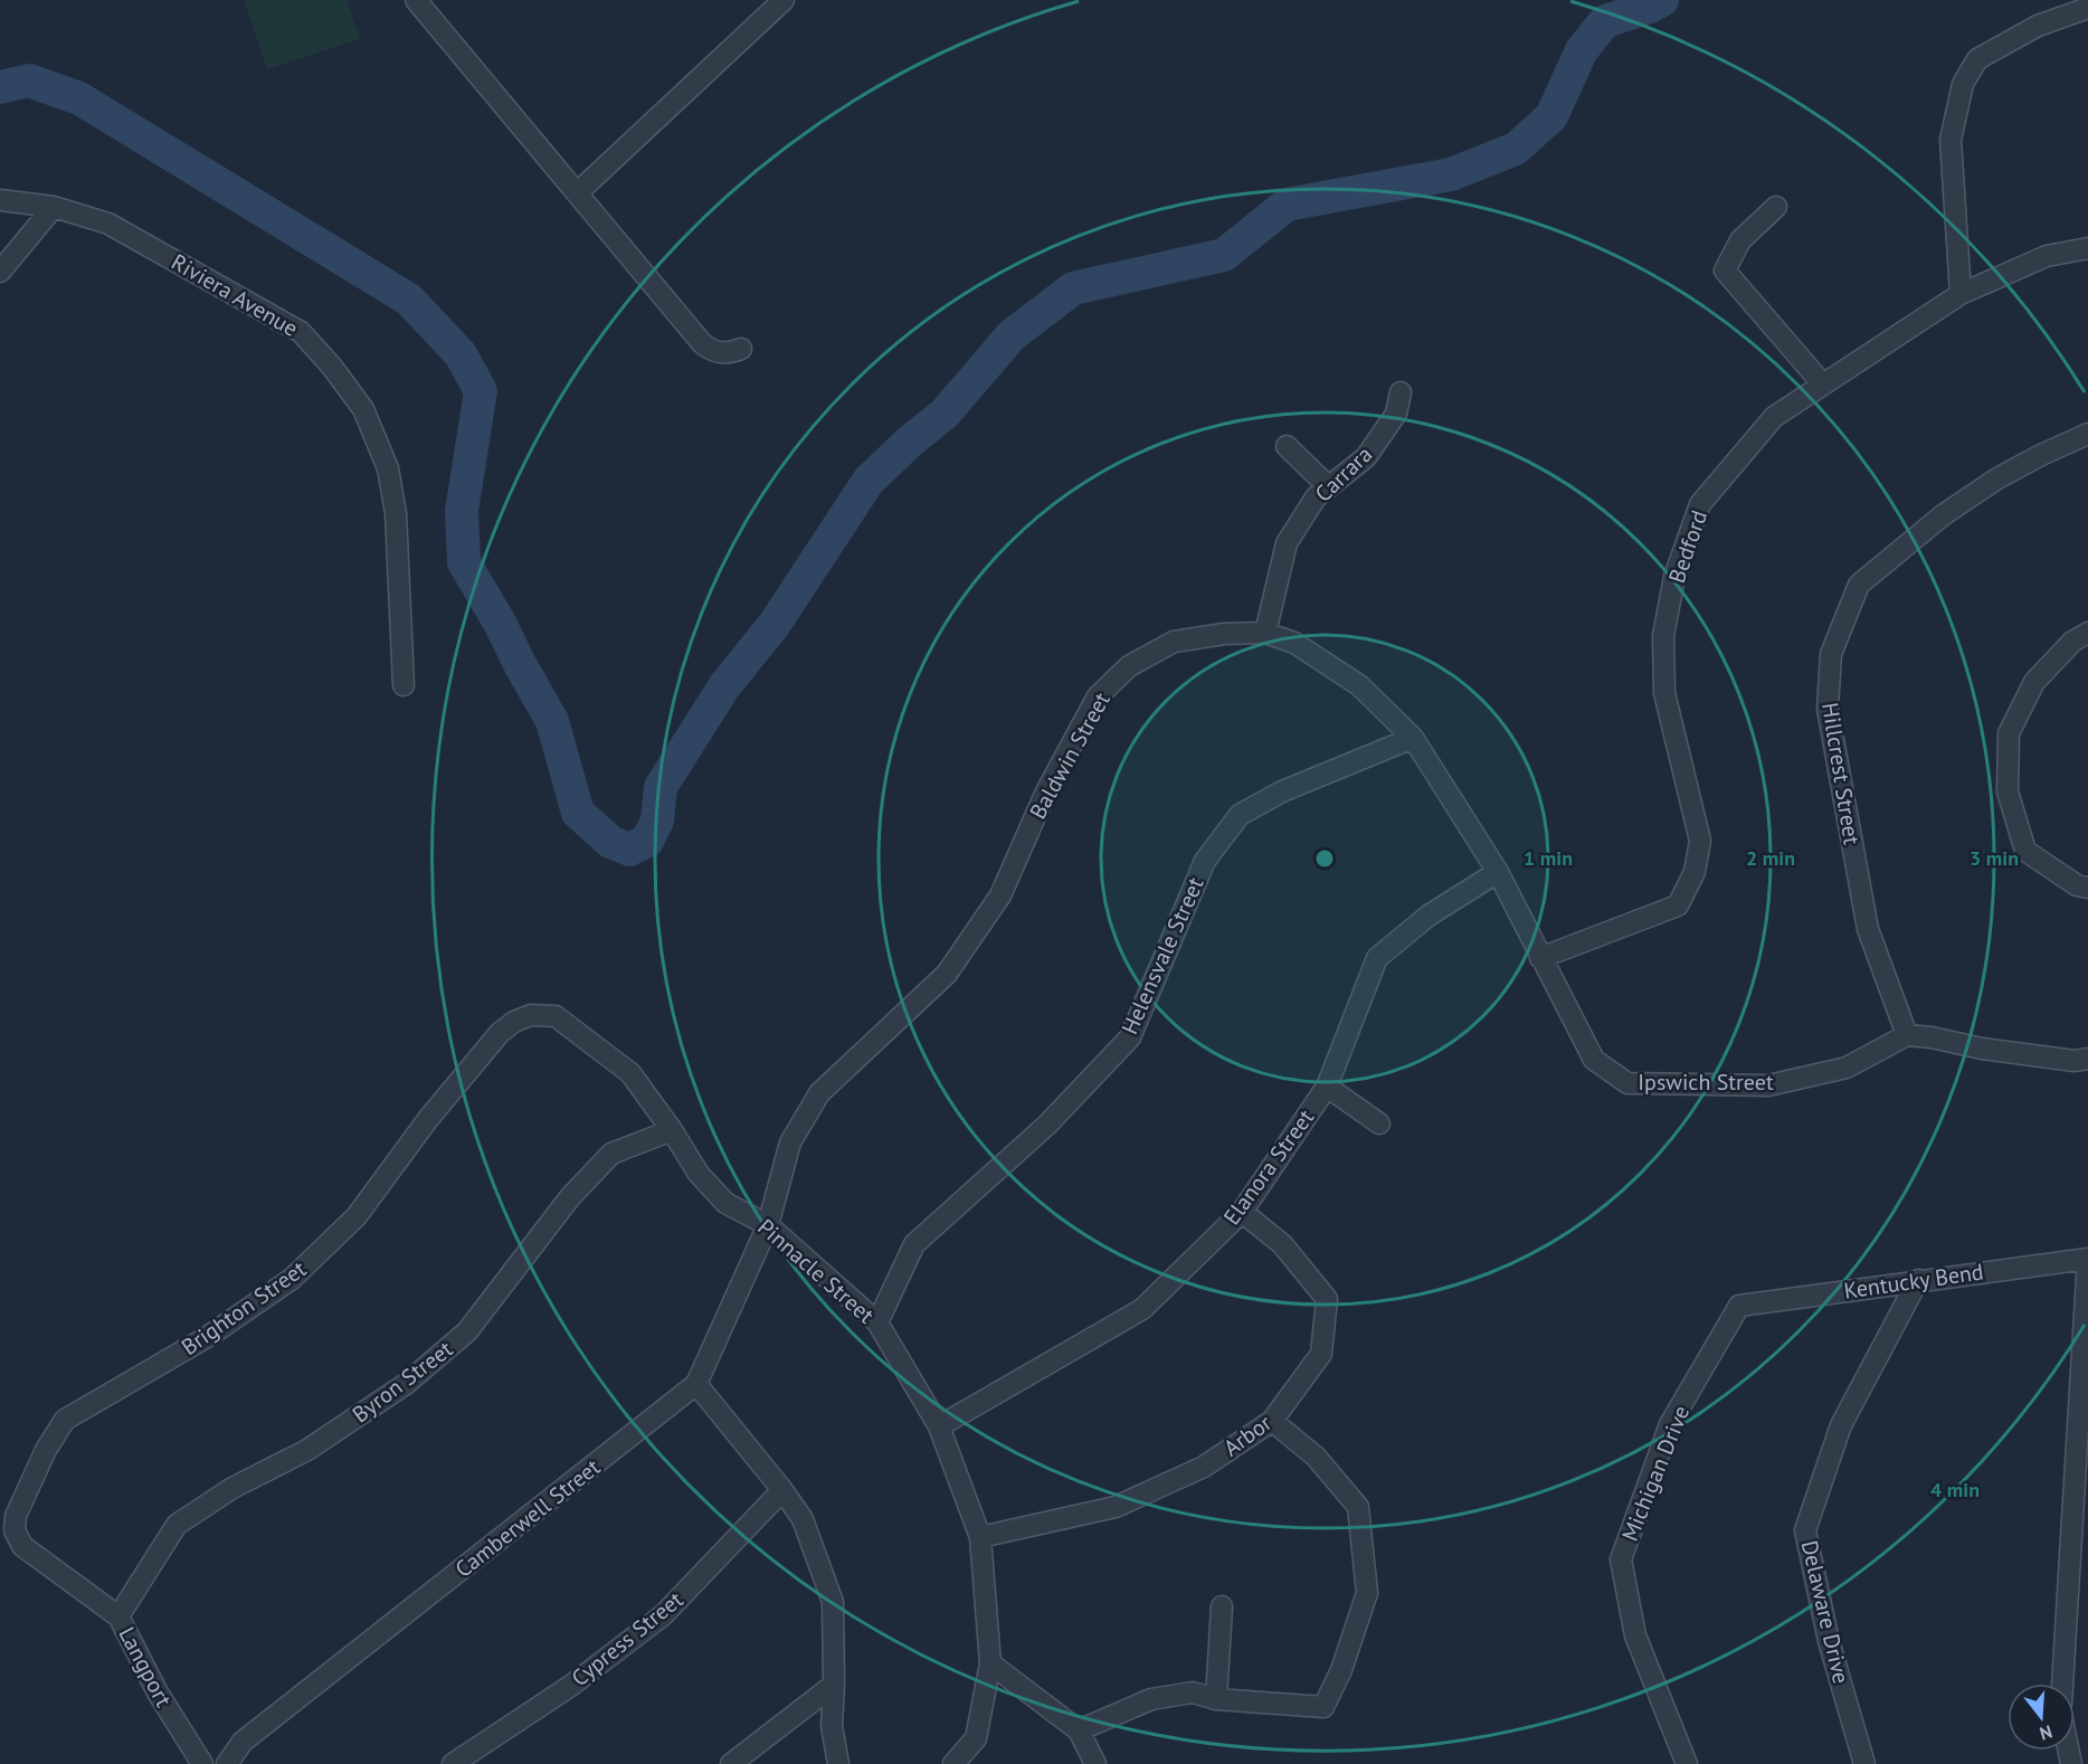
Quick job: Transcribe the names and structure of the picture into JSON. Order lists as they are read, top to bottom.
{
  "streets": {
    "street": [
      "Riviera Avenue",
      "Carrara",
      "Bedford",
      "Baldwin Street",
      "Hillcrest Street",
      "Helensvale Street",
      "Ipswich Street",
      "Elanora Street",
      "Pinnacle Street",
      "Kentucky Bend",
      "Brighton Street",
      "Byron Street",
      "Arbor",
      "Michigan Drive",
      "Camberwell Street",
      "Delaware Drive",
      "Cypress Street",
      "Langport"
    ]
  },
  "crossings": [
    ["Carrara", "Baldwin Street"],
    ["Bedford", "Baldwin Street"],
    ["Bedford", "Ipswich Street"],
    ["Baldwin Street", "Helensvale Street"],
    ["Baldwin Street", "Ipswich Street"],
    ["Baldwin Street", "Elanora Street"],
    ["Baldwin Street", "Pinnacle Street"],
    ["Baldwin Street", "Camberwell Street"],
    ["Hillcrest Street", "Ipswich Street"],
    ["Helensvale Street", "Pinnacle Street"],
    ["Elanora Street", "Pinnacle Street"],
    ["Elanora Street", "Arbor"],
    ["Pinnacle Street", "Brighton Street"],
    ["Pinnacle Street", "Byron Street"],
    ["Pinnacle Street", "Arbor"],
    ["Pinnacle Street", "Camberwell Street"],
    ["Kentucky Bend", "Michigan Drive"],
    ["Kentucky Bend", "Delaware Drive"],
    ["Brighton Street", "Langport"],
    ["Byron Street", "Langport"]
  ],
  "north": "bottom",
  "rings": [
    "1 min",
    "2 min",
    "3 min",
    "4 min"
  ]
}
